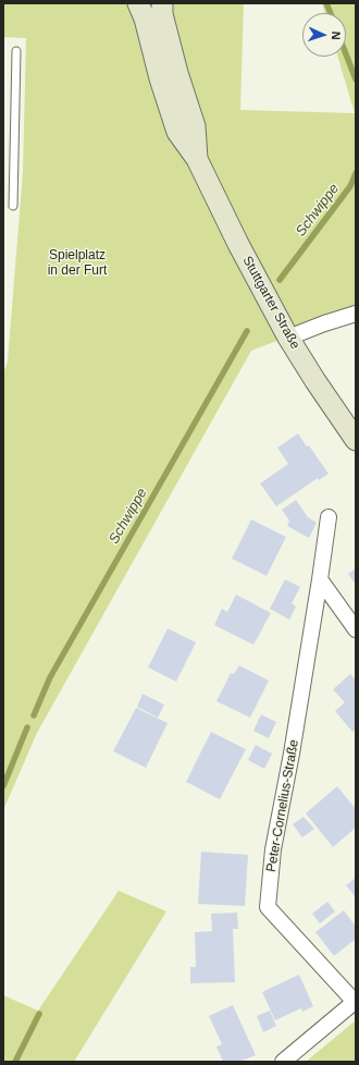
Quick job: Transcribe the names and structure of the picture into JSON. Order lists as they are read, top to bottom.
{
  "streets": {
    "main road": ["Stuttgarter Straße"],
    "street": ["Peter-Cornelius-Straße"]
  },
  "water": ["Schwippe"],
  "parks": ["Spielplatz in der Furt"],
  "north": "right"
}
